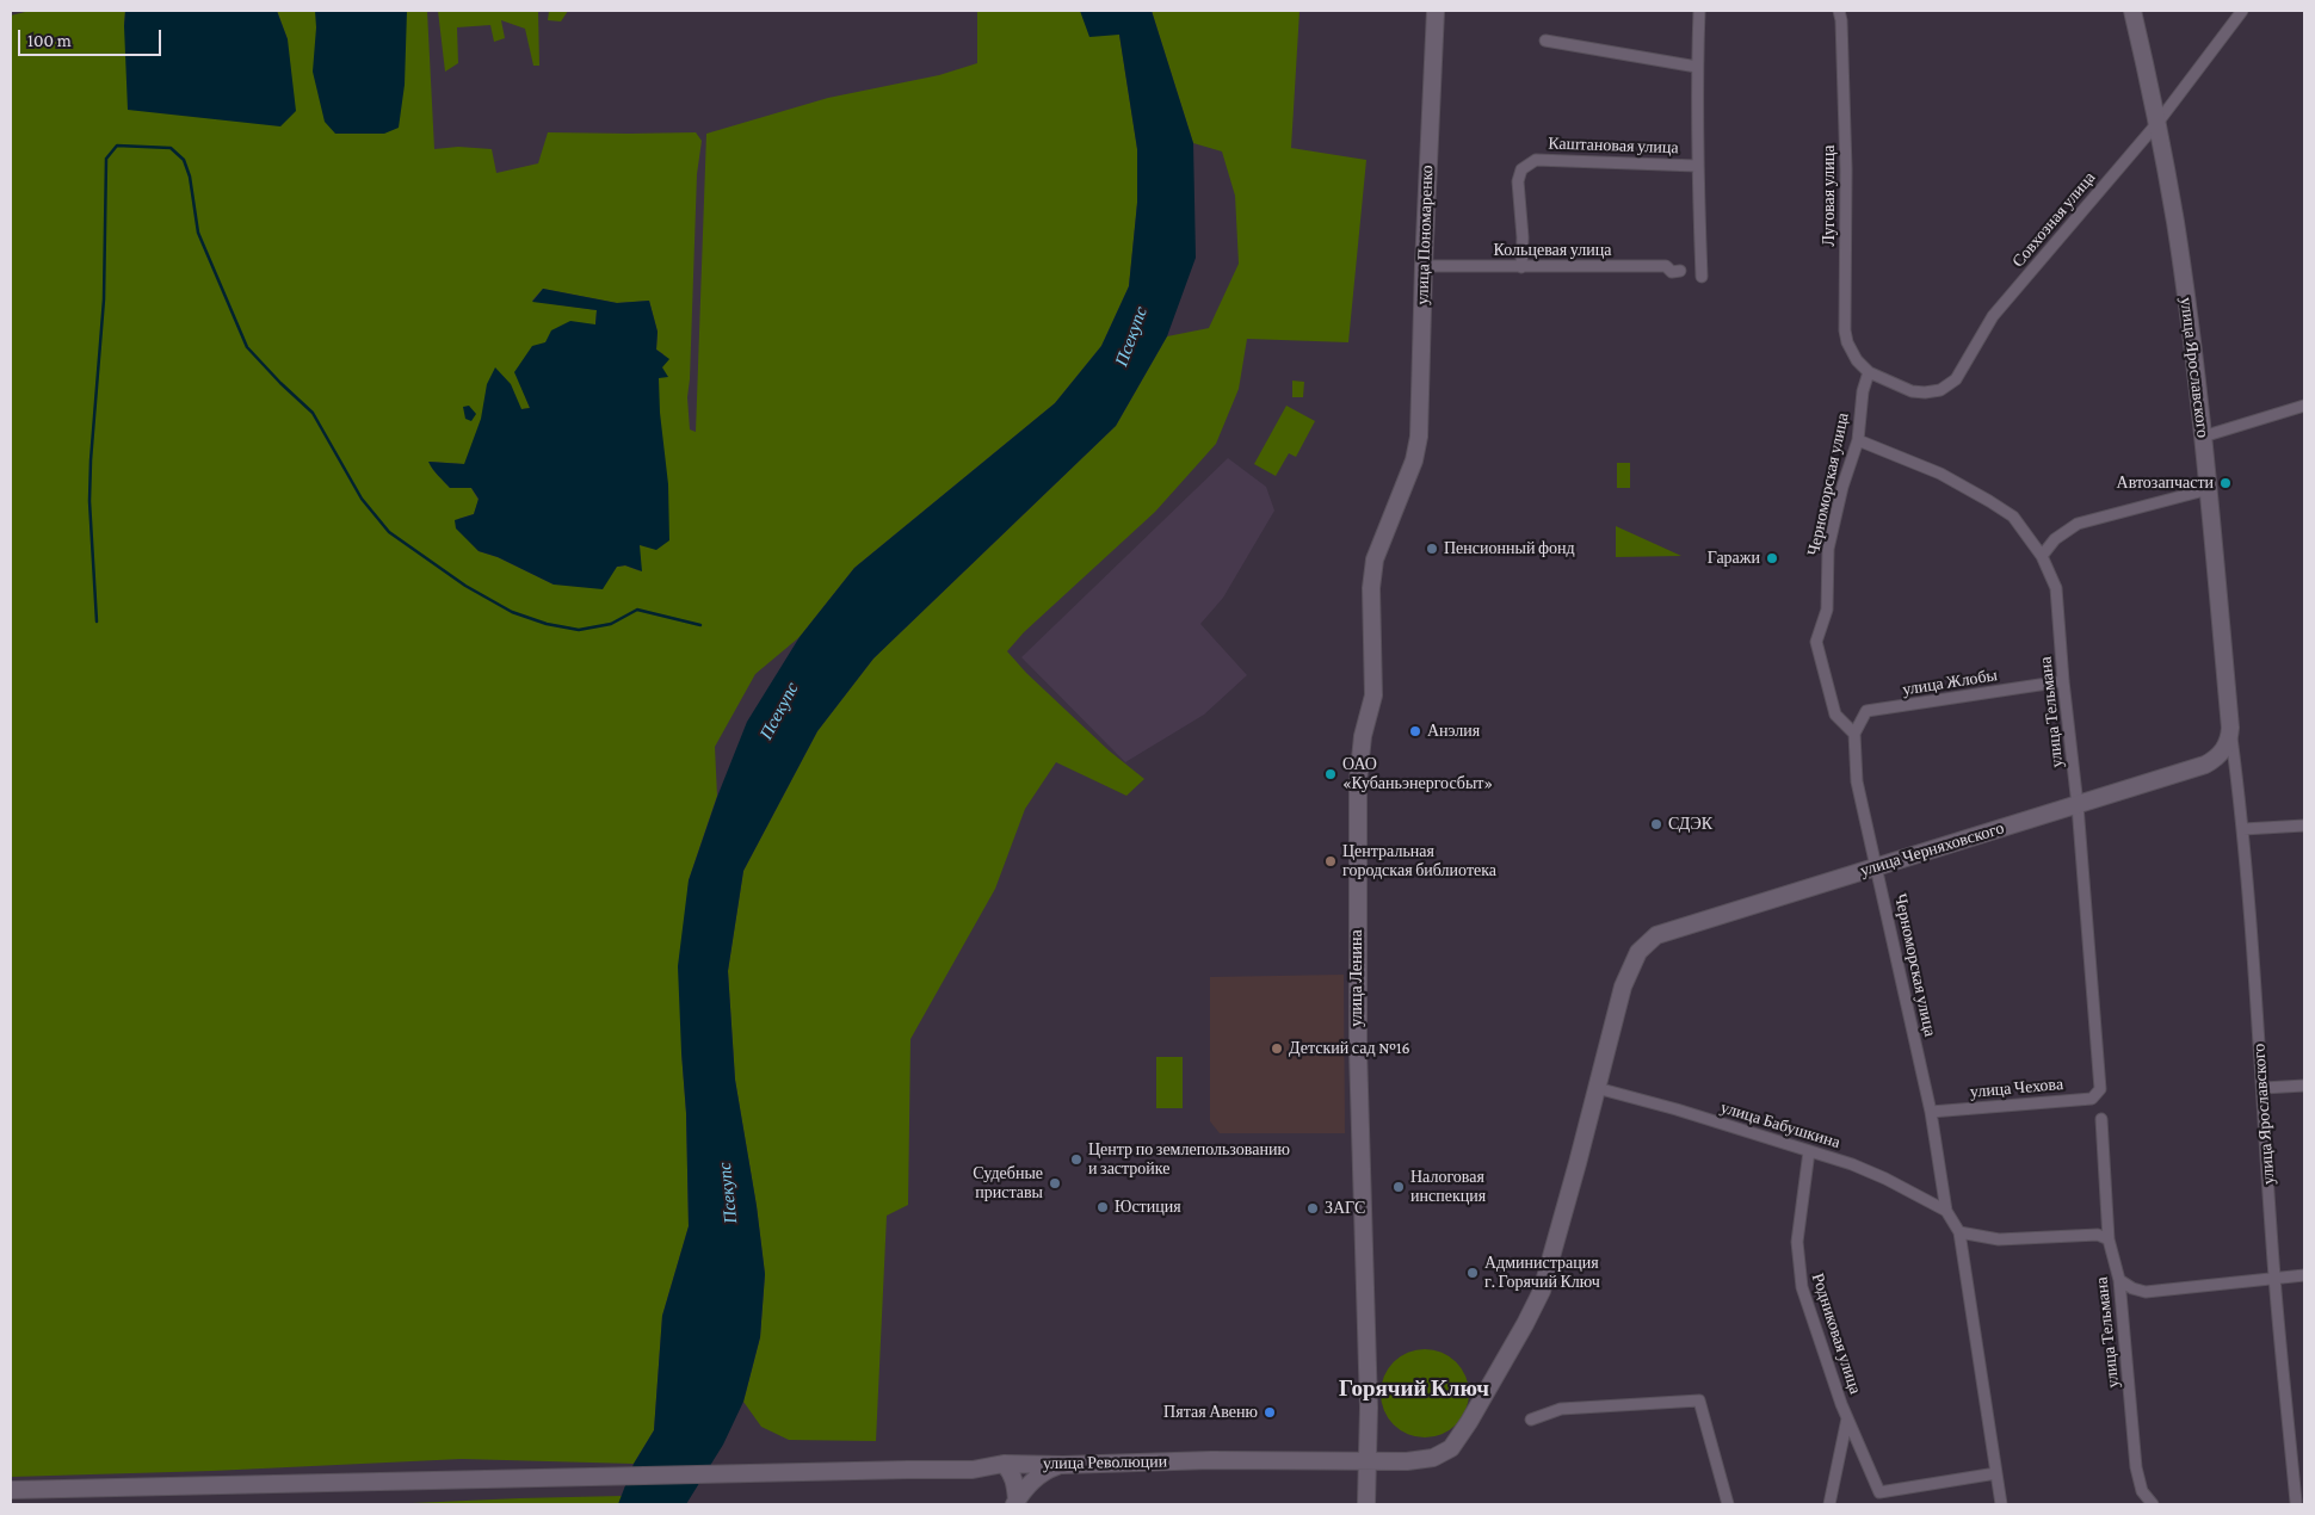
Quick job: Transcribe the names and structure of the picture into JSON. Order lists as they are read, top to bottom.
{
  "streets": {
    "street": [
      "Каштановая улица",
      "Луговая улица",
      "Совхозная улица",
      "улица Пономаренко",
      "Кольцевая улица",
      "улица Ярославского",
      "Черноморская улица",
      "улица Жлобы",
      "улица Тельмана",
      "улица Черняховского",
      "улица Ленина",
      "улица Чехова",
      "улица Бабушкина",
      "Родниковая улица",
      "улица Революции"
    ]
  },
  "crossings": [
    ["Каштановая улица", "Кольцевая улица"],
    ["Луговая улица", "Совхозная улица"],
    ["Луговая улица", "Черноморская улица"],
    ["Совхозная улица", "улица Ярославского"],
    ["Совхозная улица", "Черноморская улица"],
    ["улица Пономаренко", "Кольцевая улица"],
    ["улица Пономаренко", "улица Ленина"],
    ["улица Ярославского", "улица Черняховского"],
    ["Черноморская улица", "улица Жлобы"],
    ["Черноморская улица", "улица Тельмана"],
    ["Черноморская улица", "улица Черняховского"],
    ["Черноморская улица", "улица Чехова"],
    ["Черноморская улица", "улица Бабушкина"],
    ["Черноморская улица", "Родниковая улица"],
    ["улица Жлобы", "улица Тельмана"],
    ["улица Тельмана", "улица Черняховского"],
    ["улица Тельмана", "улица Чехова"],
    ["улица Черняховского", "улица Бабушкина"],
    ["улица Черняховского", "улица Революции"],
    ["улица Ленина", "улица Революции"],
    ["улица Бабушкина", "Родниковая улица"],
    ["улица Бабушкина", "улица Революции"]
  ],
  "districts": ["Горячий Ключ"],
  "water": ["Псекупс"],
  "places": [
    "Автозапчасти",
    "Пенсионный фонд",
    "Гаражи",
    "Анэлия",
    "ОАО «Кубаньэнергосбыт»",
    "СДЭК",
    "Центральная городская библиотека",
    "Детский сад №16",
    "Центр по землепользованию и застройке",
    "Судебные приставы",
    "Налоговая инспекция",
    "Юстиция",
    "ЗАГС",
    "Администрация г. Горячий Ключ",
    "Пятая Авеню"
  ],
  "scale_bar": "100 m"
}
